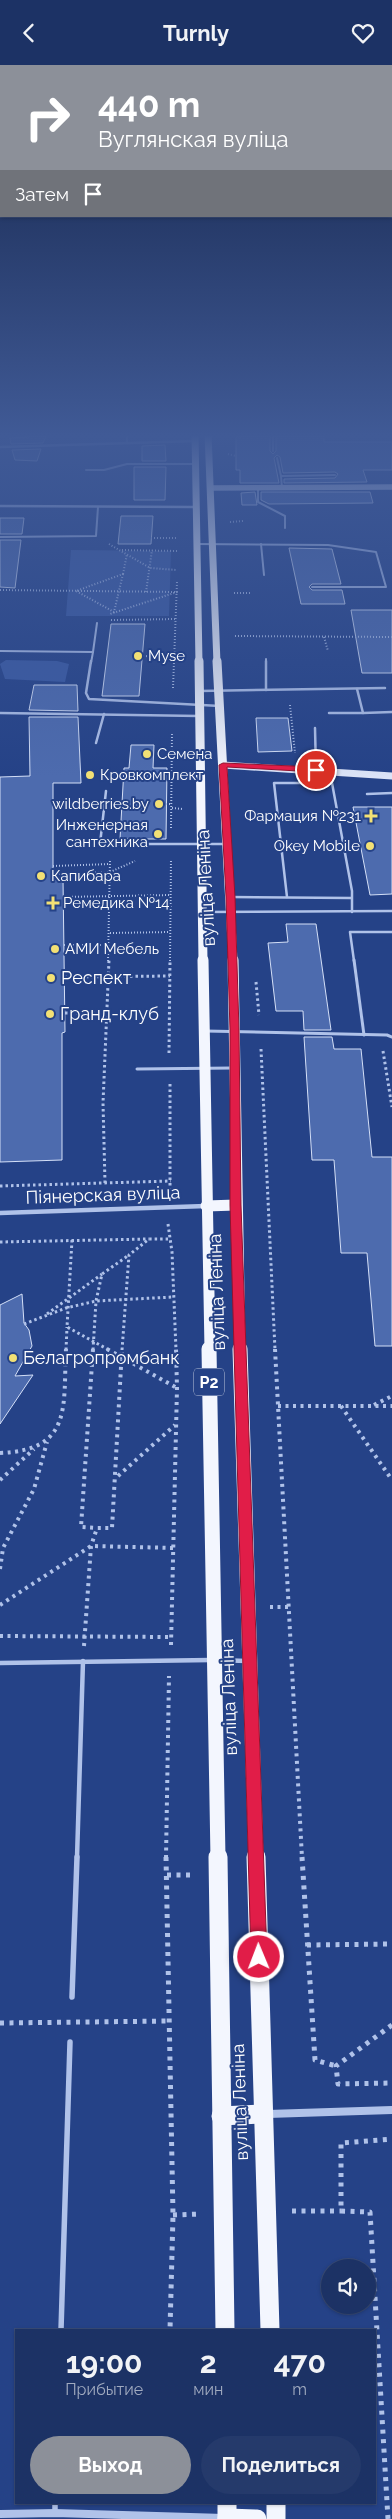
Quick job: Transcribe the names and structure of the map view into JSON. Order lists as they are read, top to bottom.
{
  "streets": {
    "main road": ["вуліца Леніна", "Р2"],
    "street": ["Піянерская вуліца"]
  },
  "crossings": [
    ["вуліца Леніна", "Піянерская вуліца"]
  ],
  "places": {
    "other": [
      "Myse",
      "Семена",
      "Кровкомплект",
      "wildberries.by",
      "Инженерная сантехника",
      "Okey Mobile",
      "Капибара",
      "АМИ Мебель",
      "Респект",
      "Гранд-клуб",
      "Белагропромбанк"
    ],
    "health": ["Фармация №231", "Ремедика №14"]
  },
  "page": {
    "header": "Turnly",
    "turn": ["440 m", "Вуглянская вуліца"],
    "then": "Затем",
    "eta": [
      "19:00",
      "Прибытие",
      "2",
      "мин",
      "470",
      "m"
    ],
    "buttons": ["Выход", "Поделиться"]
  }
}
